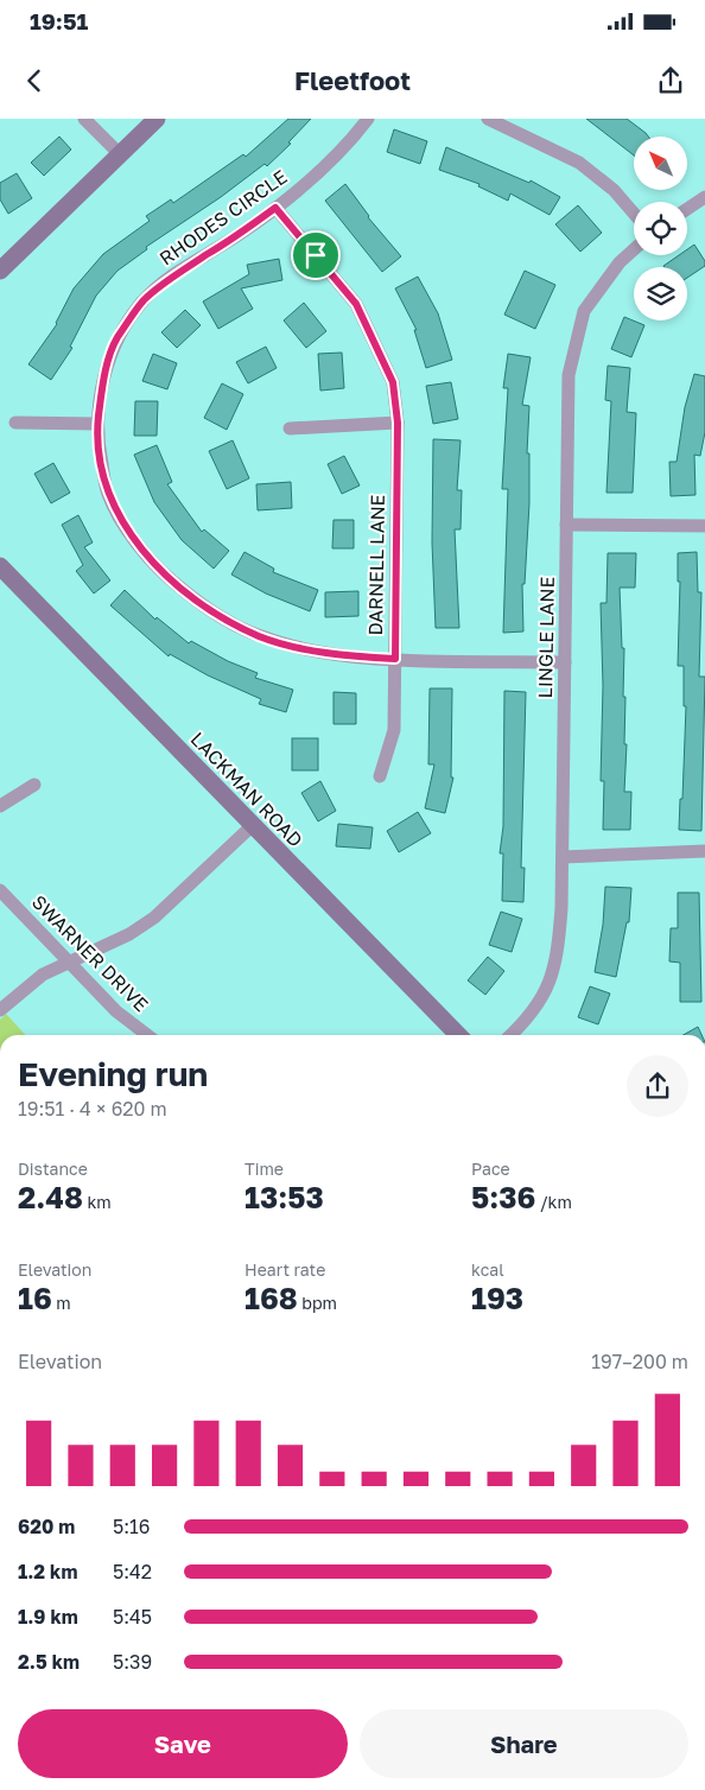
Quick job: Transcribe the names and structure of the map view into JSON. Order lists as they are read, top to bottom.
{
  "streets": {
    "main road": ["LACKMAN ROAD"],
    "street": [
      "RHODES CIRCLE",
      "DARNELL LANE",
      "LINGLE LANE",
      "SWARNER DRIVE"
    ]
  },
  "crossings": [
    ["RHODES CIRCLE", "DARNELL LANE"],
    ["RHODES CIRCLE", "LINGLE LANE"]
  ],
  "north": "top left",
  "page": {
    "status": "19:51",
    "header": "Fleetfoot",
    "heading": ["Evening run", "19:51 · 4 × 620 m"],
    "stats": [
      ["Distance", "2.48 km"],
      ["Time", "13:53"],
      ["Pace", "5:36 /km"],
      ["Elevation", "16 m"],
      ["Heart rate", "168 bpm"],
      ["kcal", "193"]
    ],
    "chart": ["Elevation", "197–200 m"],
    "list": [
      {
        "name": "620 m",
        "note": "5:16"
      },
      {
        "name": "1.2 km",
        "note": "5:42"
      },
      {
        "name": "1.9 km",
        "note": "5:45"
      },
      {
        "name": "2.5 km",
        "note": "5:39"
      }
    ],
    "buttons": ["Save", "Share"]
  }
}
